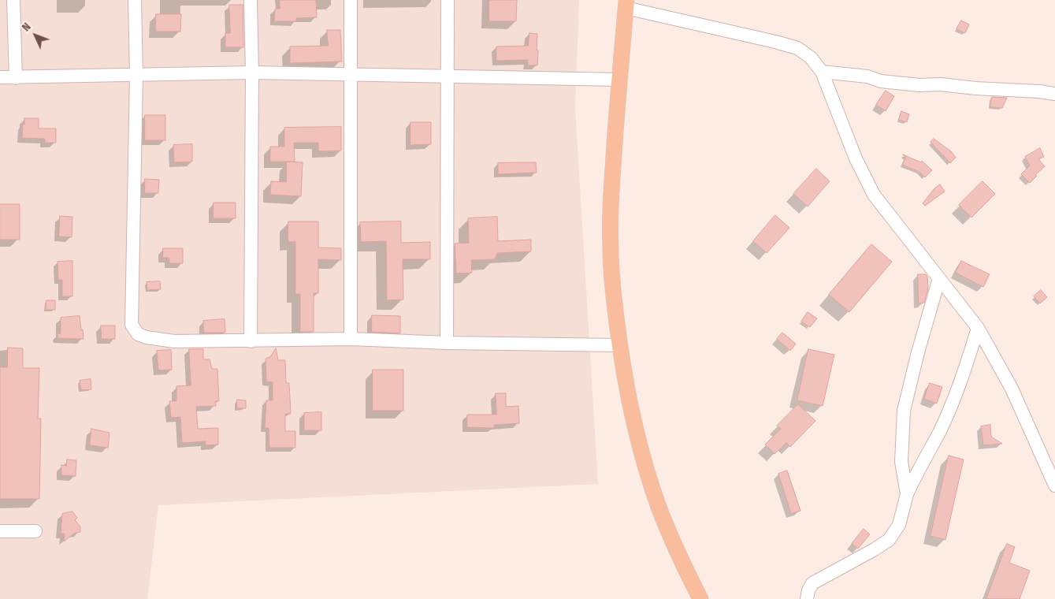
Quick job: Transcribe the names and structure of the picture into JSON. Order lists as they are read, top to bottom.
{
  "north": "top left"
}
